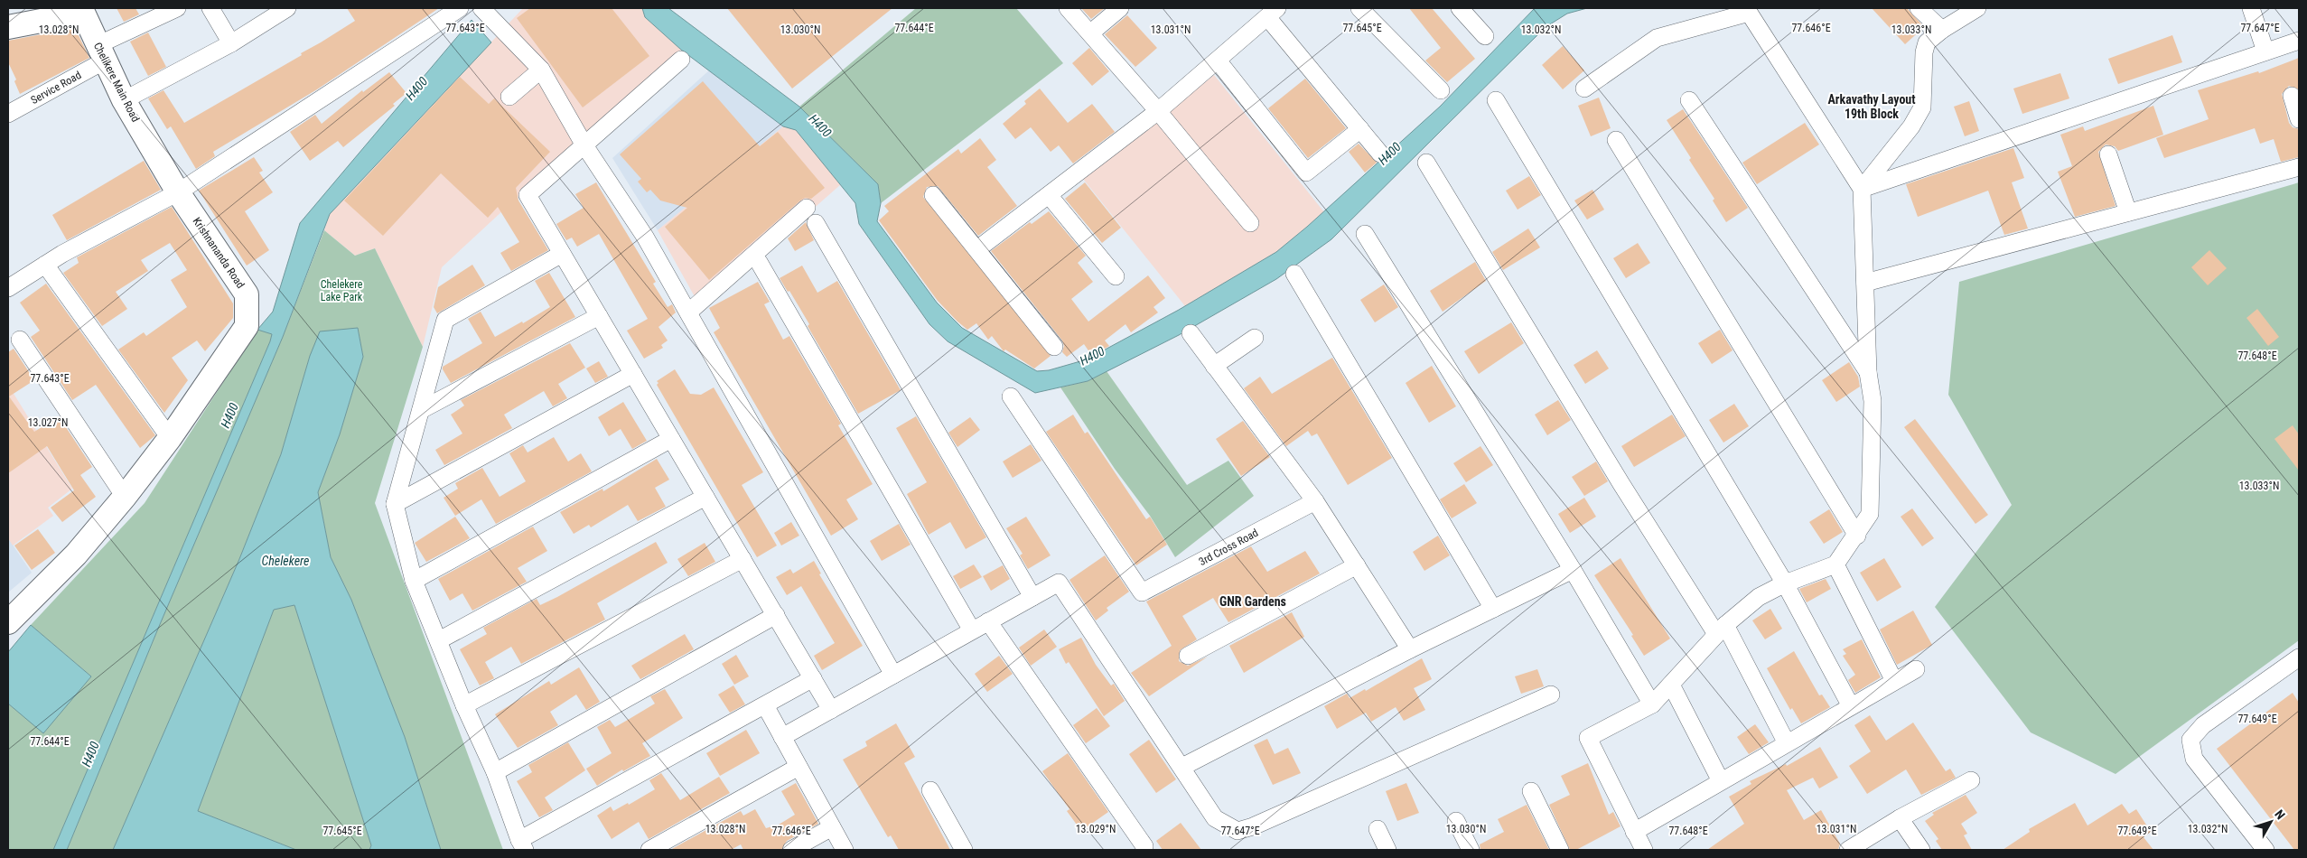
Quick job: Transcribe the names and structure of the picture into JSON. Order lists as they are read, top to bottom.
{
  "streets": {
    "street": [
      "Chelikere Main Road",
      "Service Road",
      "Krishnananda Road",
      "3rd Cross Road"
    ]
  },
  "crossings": [
    ["Chelikere Main Road", "Service Road"],
    ["Chelikere Main Road", "Krishnananda Road"]
  ],
  "districts": ["Arkavathy Layout 19th Block", "GNR Gardens"],
  "water": ["H400", "Chelekere"],
  "parks": ["Chelekere Lake Park"],
  "north": "top right",
  "coordinates": [
    "77.645°E",
    "77.646°E",
    "77.643°E",
    "77.644°E",
    "77.647°E",
    "13.028°N",
    "13.030°N",
    "13.031°N",
    "13.032°N",
    "13.033°N",
    "77.648°E",
    "13.027°N",
    "77.649°E",
    "13.029°N"
  ]
}
